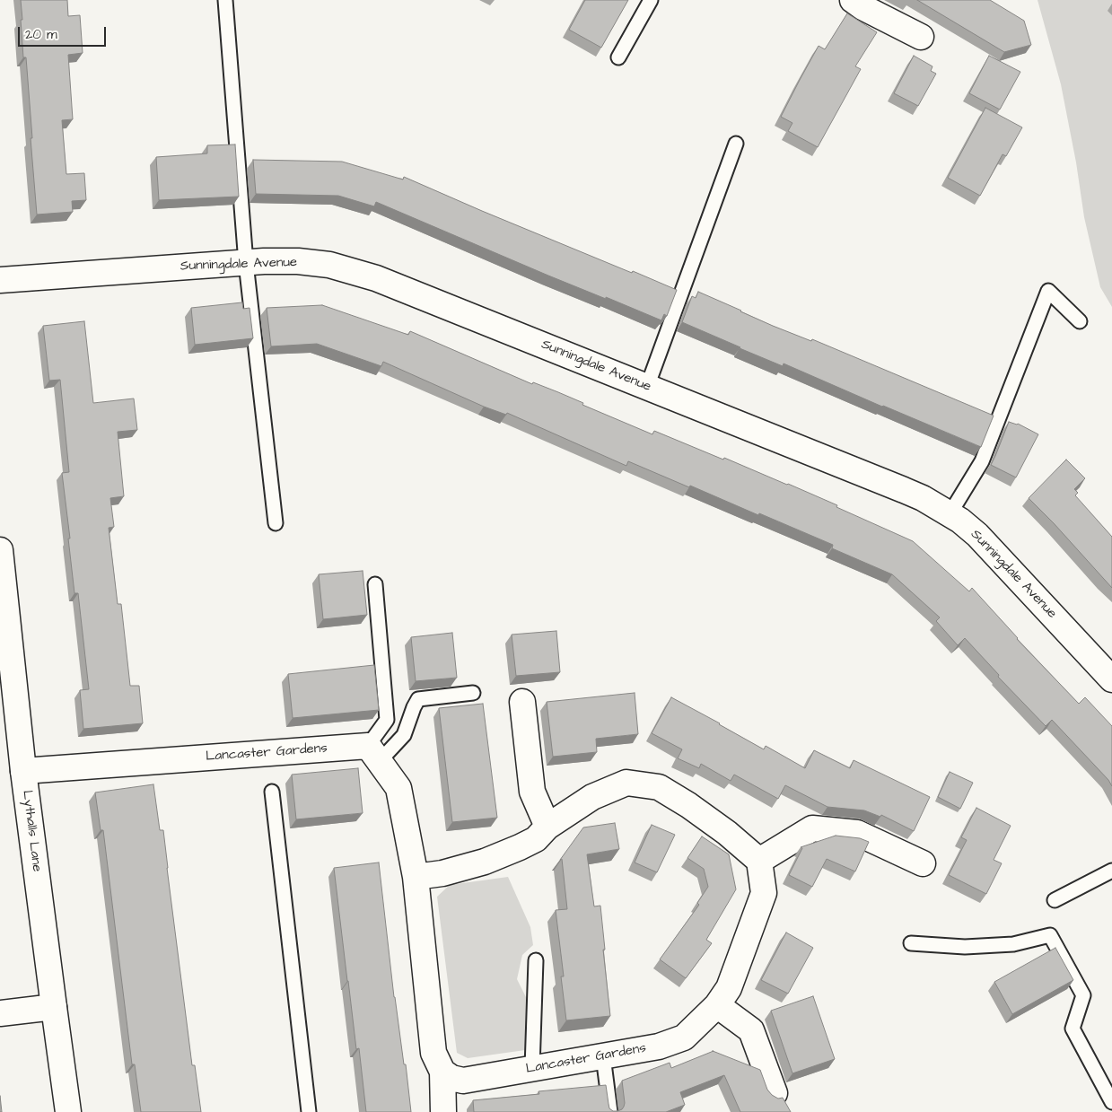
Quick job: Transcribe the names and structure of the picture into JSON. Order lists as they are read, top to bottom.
{
  "streets": {
    "street": ["Sunningdale Avenue", "Lancaster Gardens", "Lythalls Lane"]
  },
  "crossings": [
    ["Lancaster Gardens", "Lythalls Lane"]
  ],
  "scale_bar": "20 m"
}
